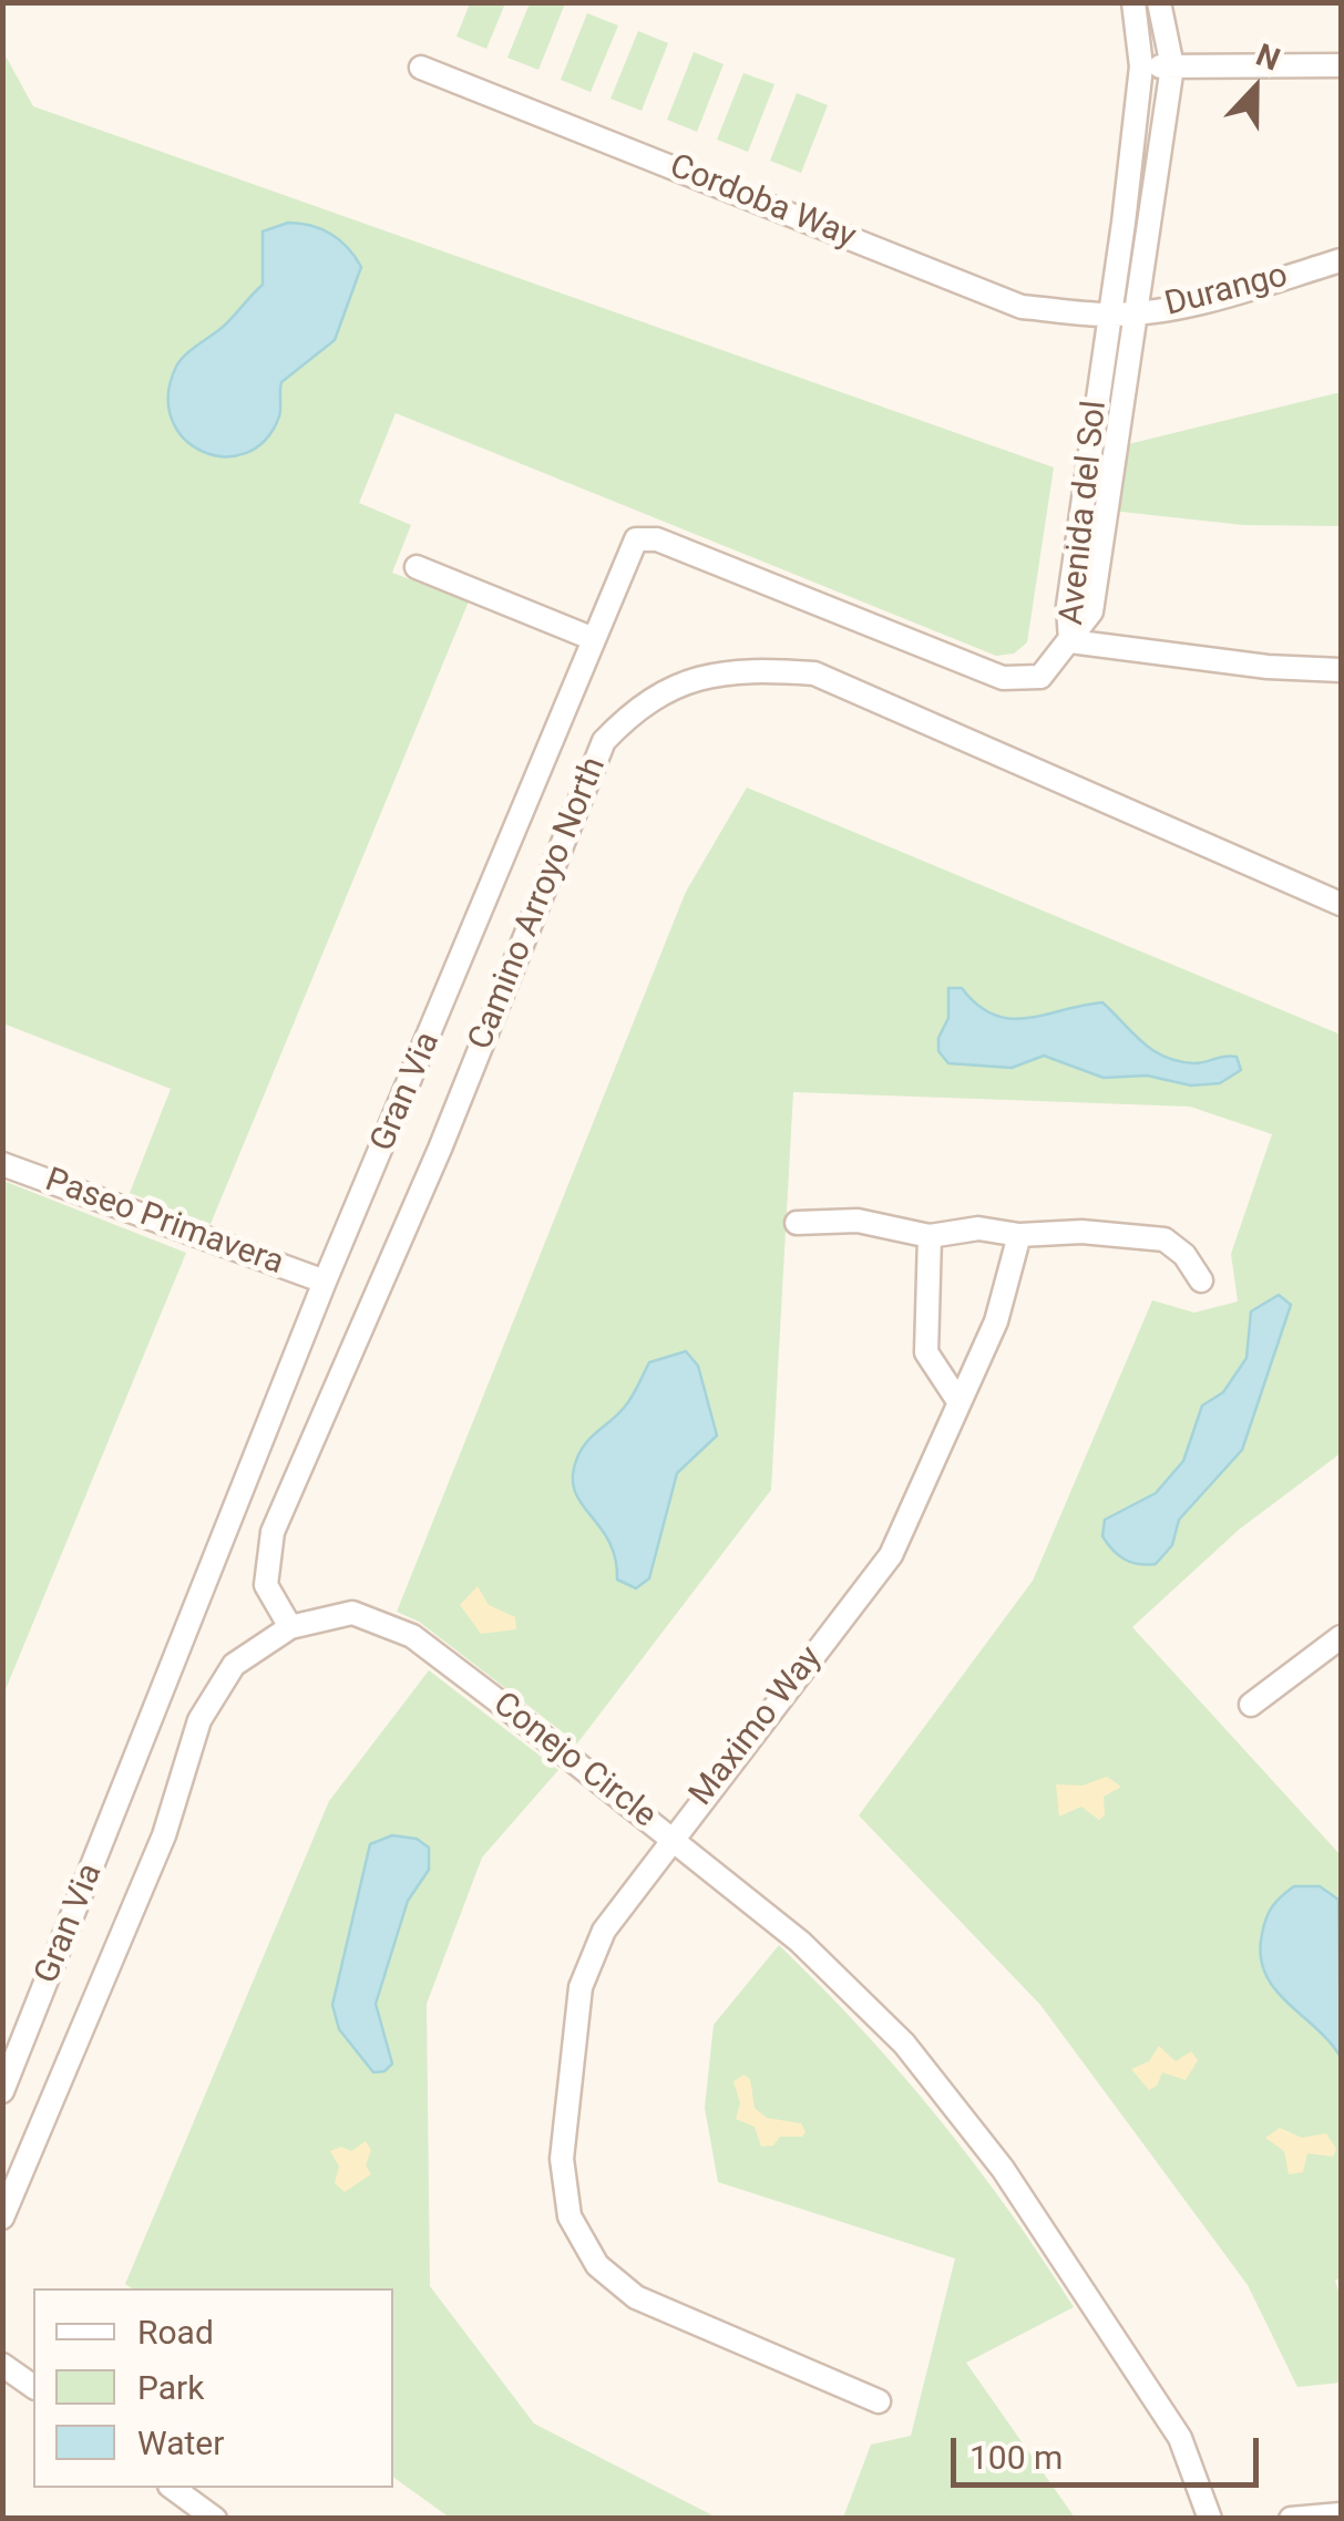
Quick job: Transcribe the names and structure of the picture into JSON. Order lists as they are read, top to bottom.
{
  "streets": {
    "street": [
      "Cordoba Way",
      "Durango",
      "Avenida del Sol",
      "Camino Arroyo North",
      "Gran Via",
      "Paseo Primavera",
      "Maximo Way",
      "Conejo Circle"
    ]
  },
  "crossings": [
    ["Cordoba Way", "Durango"],
    ["Cordoba Way", "Avenida del Sol"],
    ["Durango", "Avenida del Sol"],
    ["Avenida del Sol", "Gran Via"],
    ["Camino Arroyo North", "Conejo Circle"],
    ["Gran Via", "Paseo Primavera"],
    ["Maximo Way", "Conejo Circle"]
  ],
  "legend": ["Road", "Park", "Water"],
  "scale_bar": "100 m",
  "north": "top"
}
